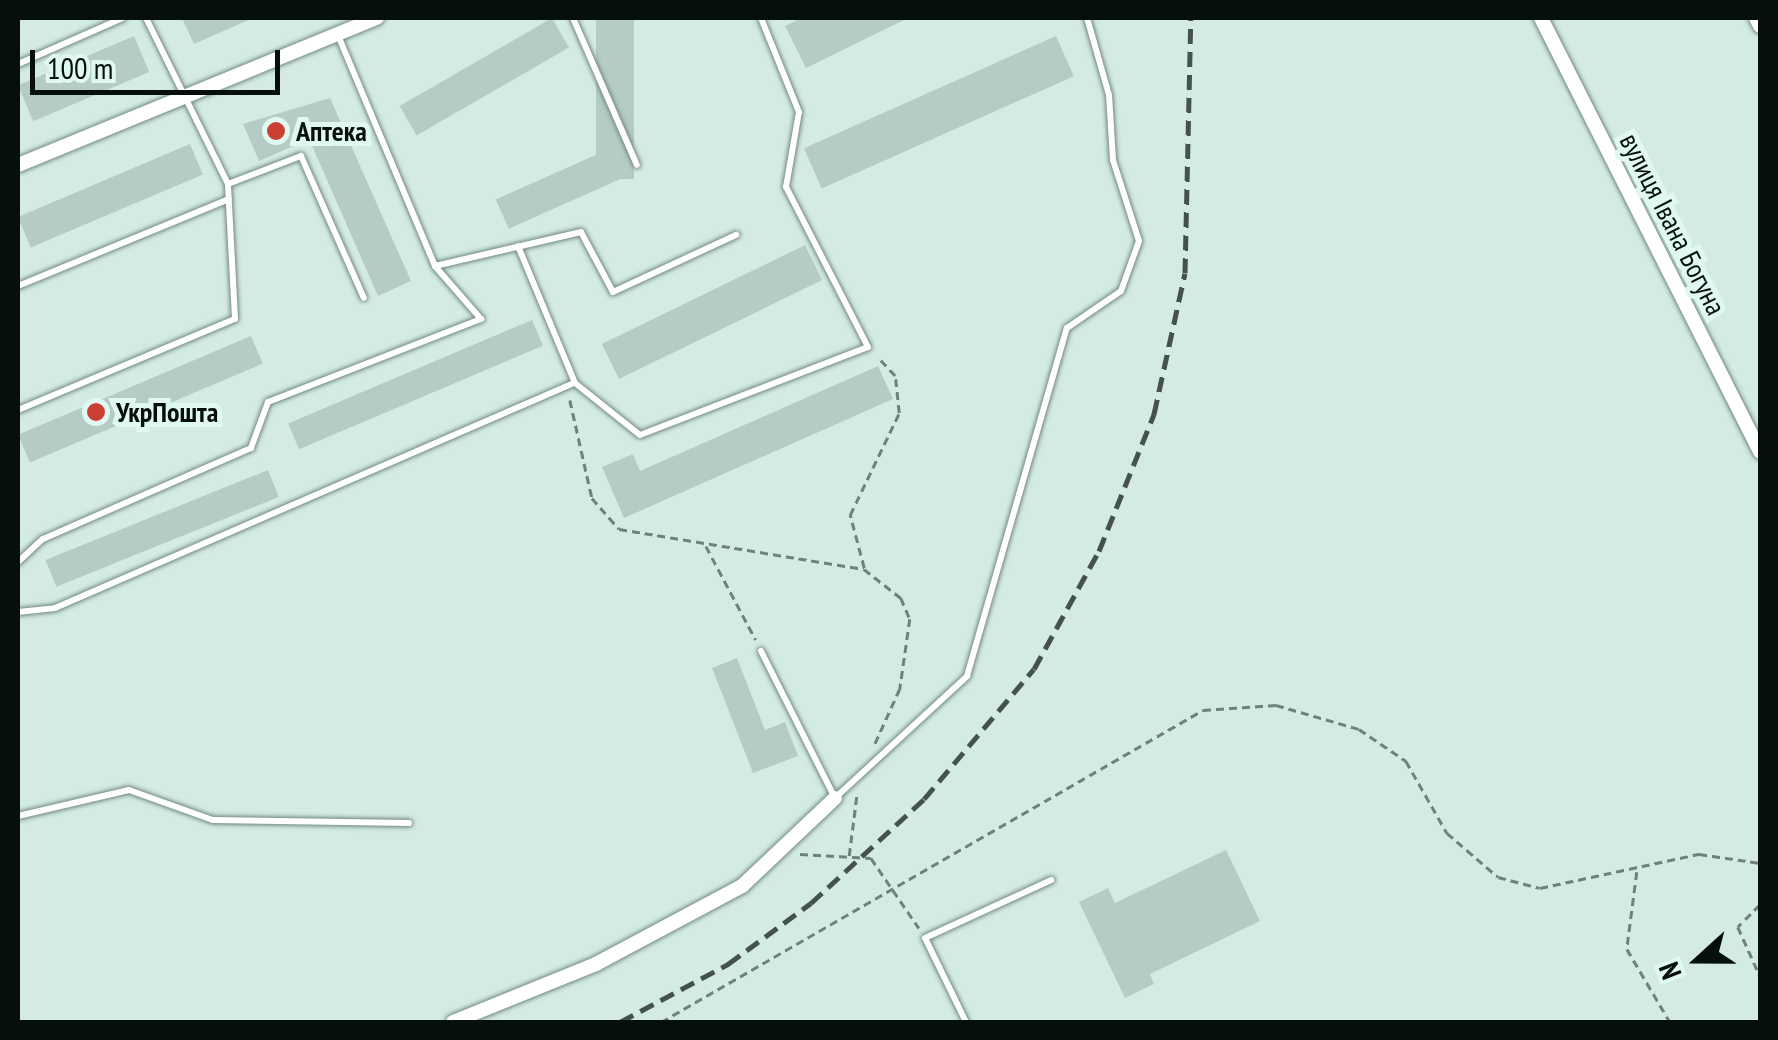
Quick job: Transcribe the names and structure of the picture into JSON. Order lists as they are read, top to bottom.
{
  "streets": {
    "street": ["вулиця Івана Богуна"]
  },
  "places": ["Аптека", "УкрПошта"],
  "scale_bar": "100 m",
  "north": "left"
}
